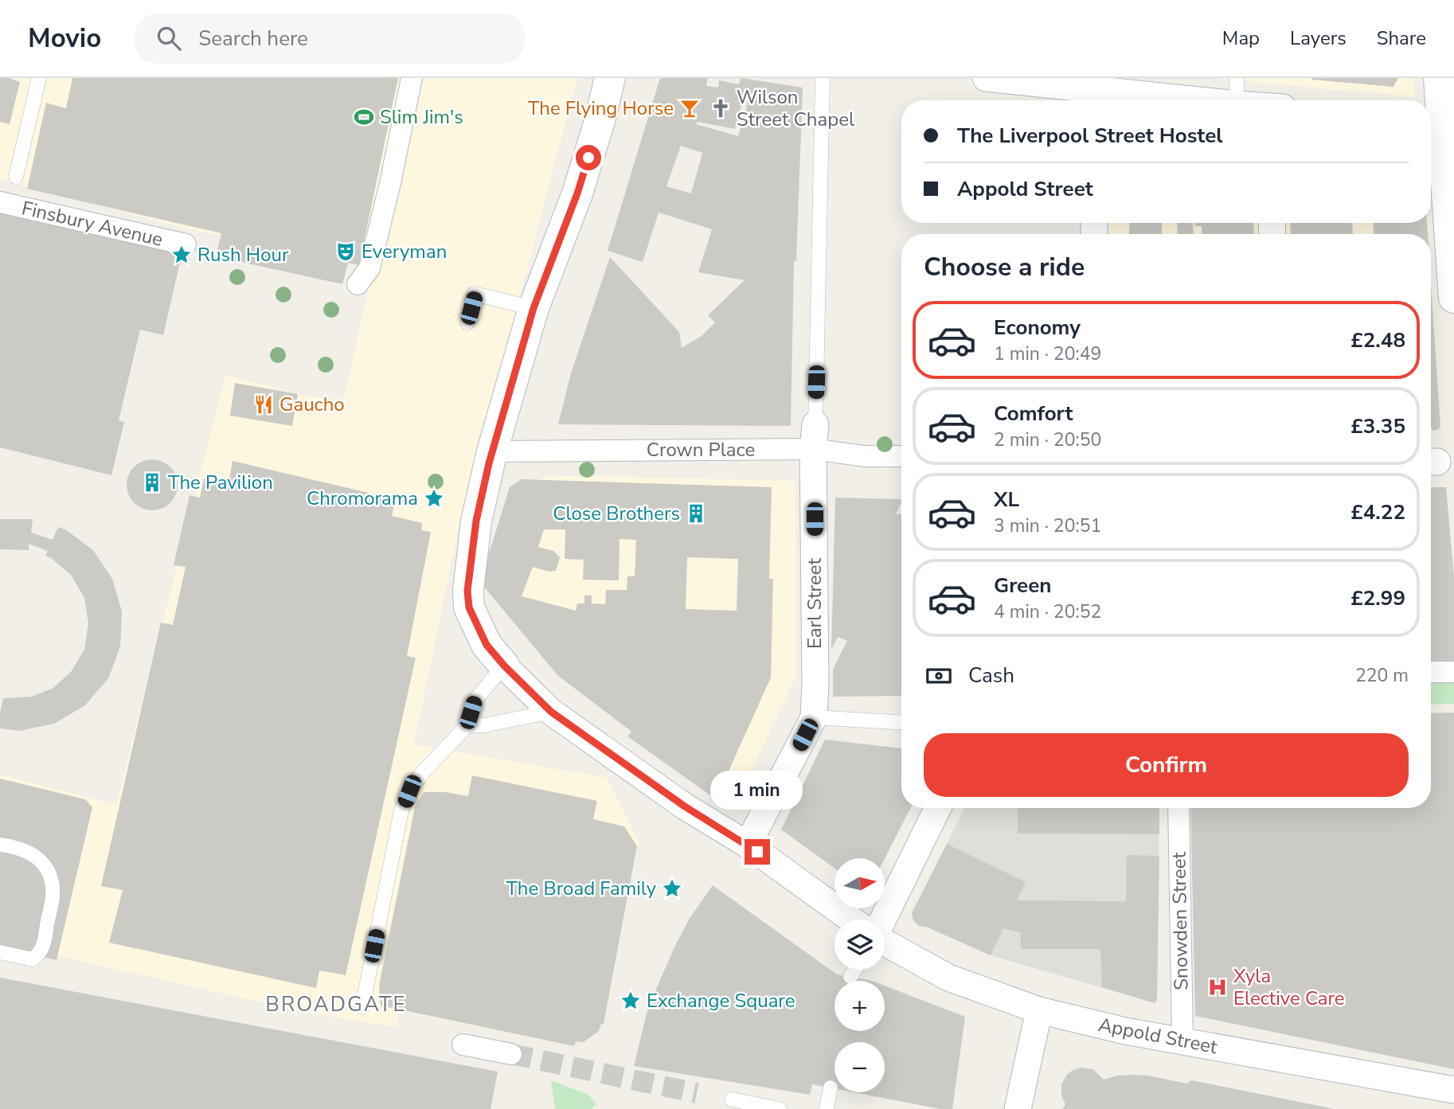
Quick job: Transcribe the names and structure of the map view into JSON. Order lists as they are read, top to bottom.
{
  "streets": {
    "street": [
      "Finsbury Avenue",
      "Crown Place",
      "Earl Street",
      "Snowden Street",
      "Appold Street"
    ]
  },
  "crossings": [
    ["Crown Place", "Earl Street"],
    ["Snowden Street", "Appold Street"]
  ],
  "districts": ["BROADGATE"],
  "places": {
    "bar": ["The Flying Horse"],
    "church": ["Wilson Street Chapel"],
    "sports": ["Slim Jim's"],
    "theatre": ["Everyman"],
    "place": [
      "Rush Hour",
      "Chromorama",
      "The Broad Family",
      "Exchange Square"
    ],
    "restaurant": ["Gaucho"],
    "building": ["The Pavilion", "Close Brothers"],
    "hospital": ["Xyla Elective Care"]
  },
  "north": "right",
  "page": {
    "header": "Movio",
    "search": "Search here",
    "nav": ["Map", "Layers", "Share"],
    "banner": ["The Liverpool Street Hostel", "Appold Street"],
    "heading": "Choose a ride",
    "list": [
      {
        "name": "Economy",
        "note": "1 min · 20:49",
        "value": "£2.48"
      },
      {
        "name": "Comfort",
        "note": "2 min · 20:50",
        "value": "£3.35"
      },
      {
        "name": "XL",
        "note": "3 min · 20:51",
        "value": "£4.22"
      },
      {
        "name": "Green",
        "note": "4 min · 20:52",
        "value": "£2.99"
      }
    ],
    "pay": ["Cash", "220 m"],
    "buttons": "Confirm",
    "bubble": "1 min",
    "map_buttons": ["+", "−"]
  }
}
